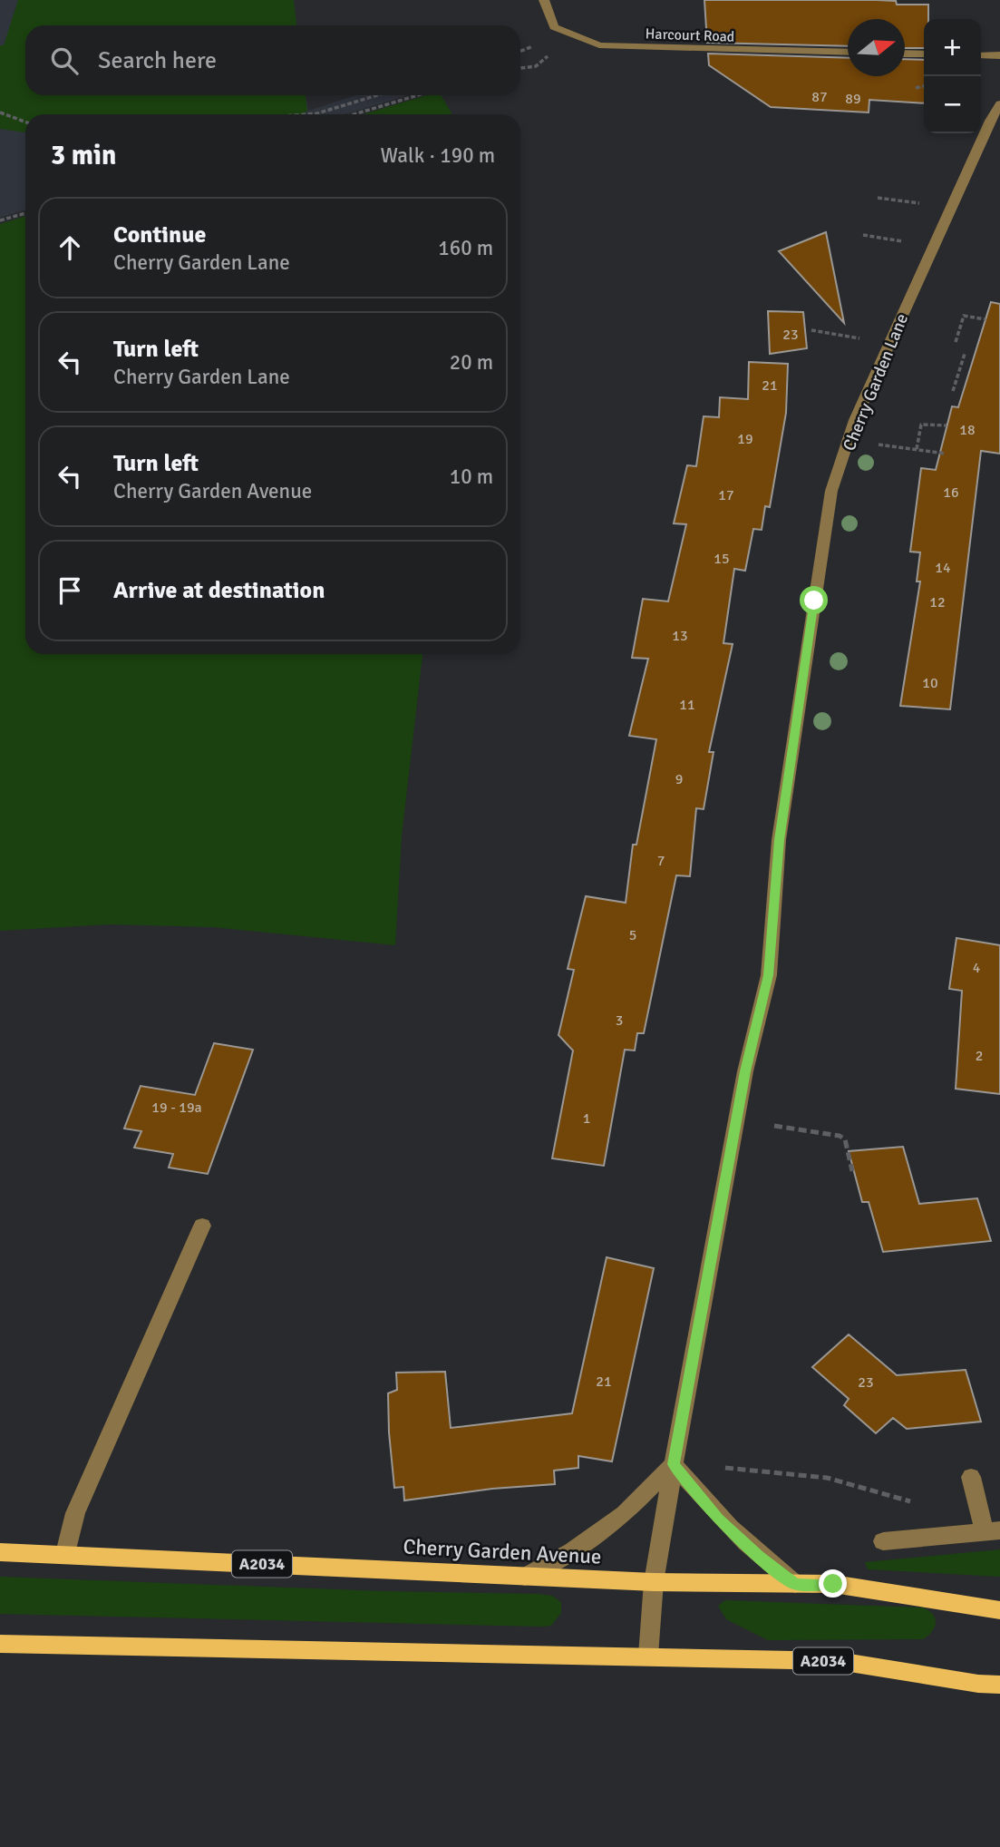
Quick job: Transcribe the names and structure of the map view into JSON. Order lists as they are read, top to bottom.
{
  "streets": {
    "main road": ["Cherry Garden Avenue", "A2034"],
    "street": ["Harcourt Road", "Cherry Garden Lane"]
  },
  "crossings": [
    ["Cherry Garden Lane", "Cherry Garden Avenue"],
    ["Cherry Garden Lane", "A2034"]
  ],
  "house_numbers": [
    "87",
    "89",
    "23",
    "21",
    "18",
    "19",
    "16",
    "17",
    "15",
    "14",
    "12",
    "13",
    "10",
    "11",
    "9",
    "7",
    "5",
    "4",
    "3",
    "2",
    "19 - 19a",
    "1",
    "21",
    "23"
  ],
  "north": "right",
  "page": {
    "map_buttons": ["+", "−"],
    "search": "Search here",
    "heading": ["3 min", "Walk · 190 m"],
    "list": [
      ["Continue", "Cherry Garden Lane", "160 m"],
      ["Turn left", "Cherry Garden Lane", "20 m"],
      ["Turn left", "Cherry Garden Avenue", "10 m"],
      "Arrive at destination"
    ]
  }
}
